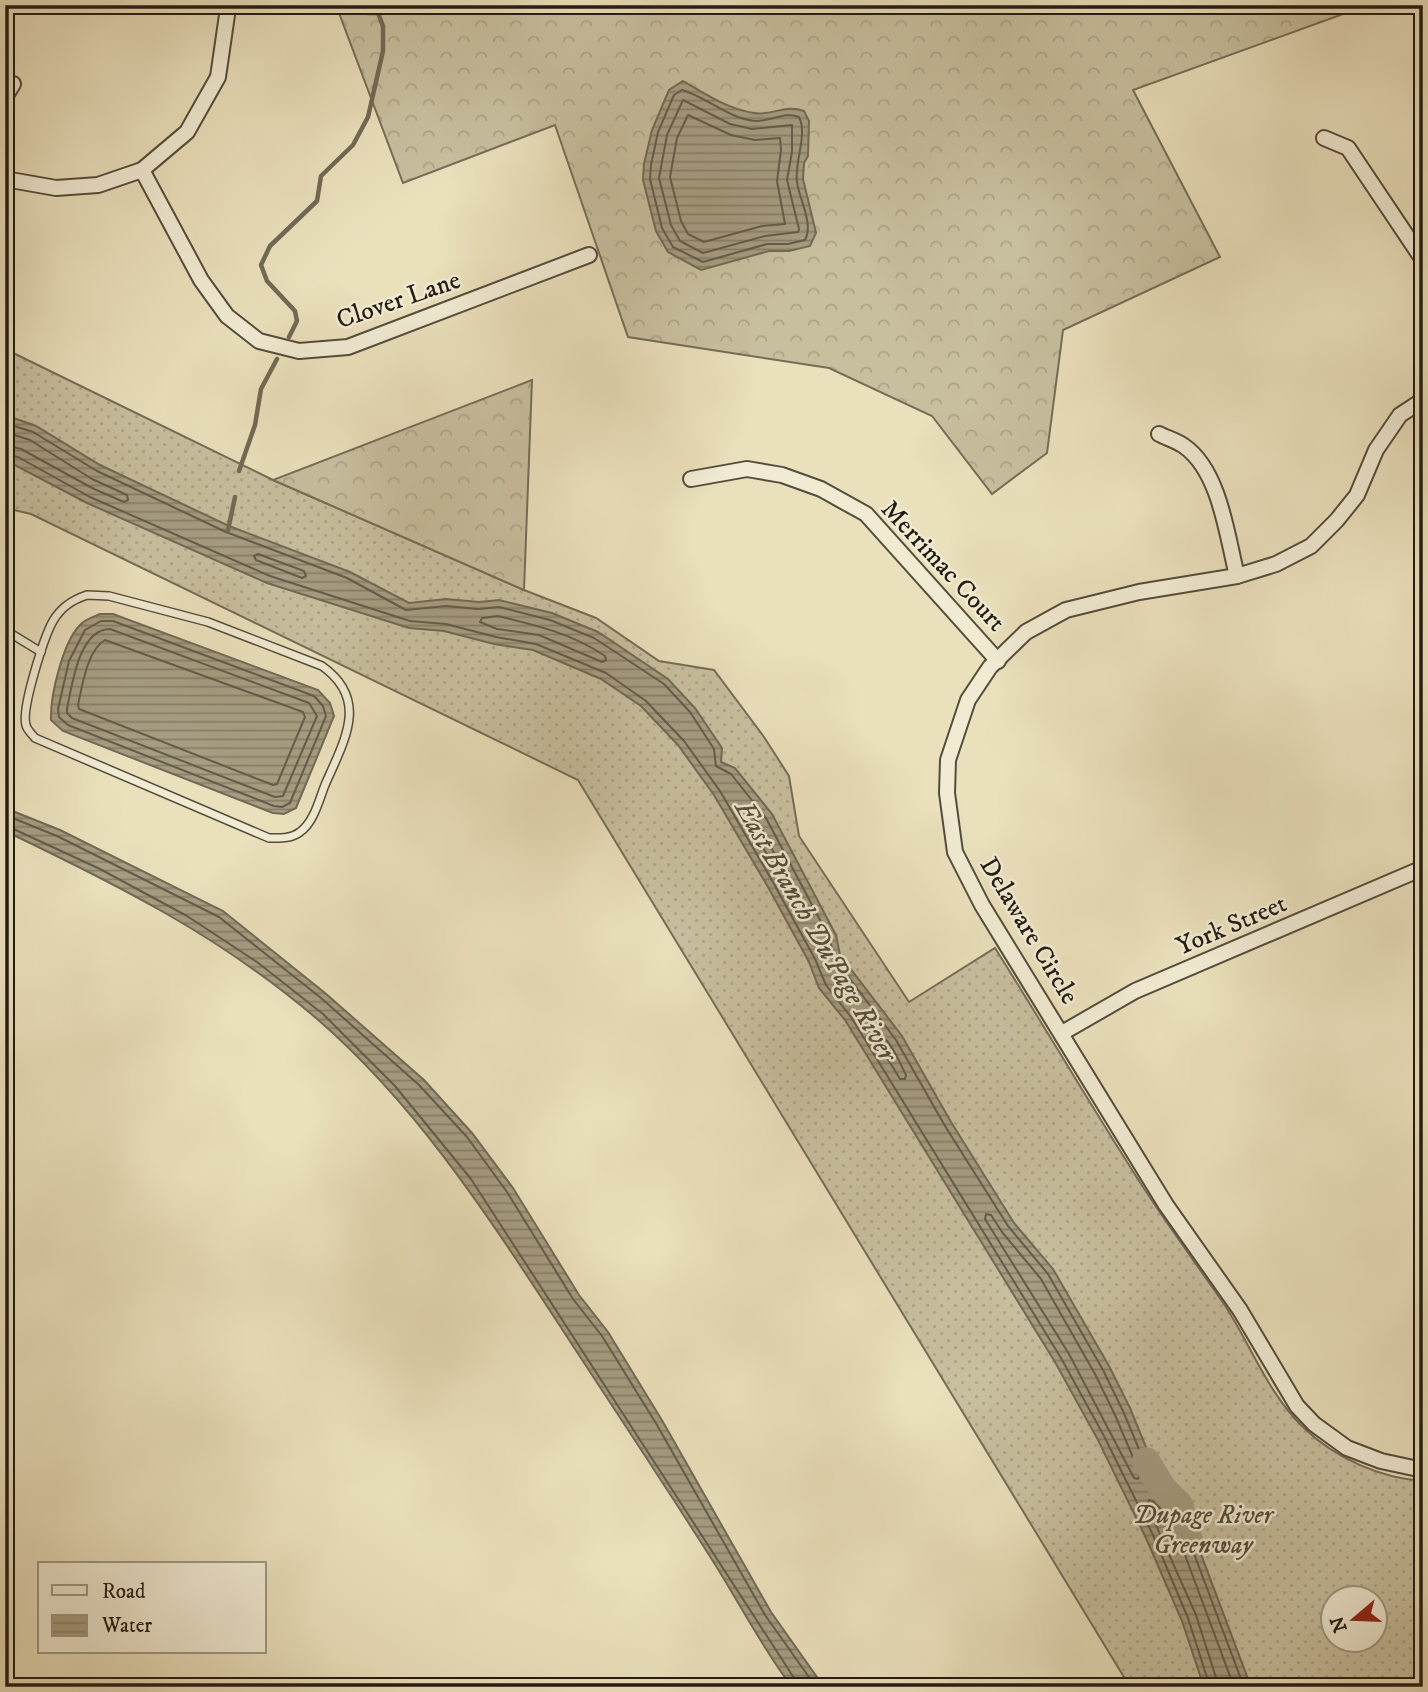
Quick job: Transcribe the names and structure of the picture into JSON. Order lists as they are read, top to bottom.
{
  "streets": {
    "street": [
      "Clover Lane",
      "Merrimac Court",
      "York Street",
      "Delaware Circle"
    ]
  },
  "crossings": [
    ["Merrimac Court", "Delaware Circle"],
    ["York Street", "Delaware Circle"]
  ],
  "water": ["East Branch DuPage River"],
  "parks": ["Dupage River Greenway"],
  "legend": ["Road", "Water"],
  "north": "left"
}
